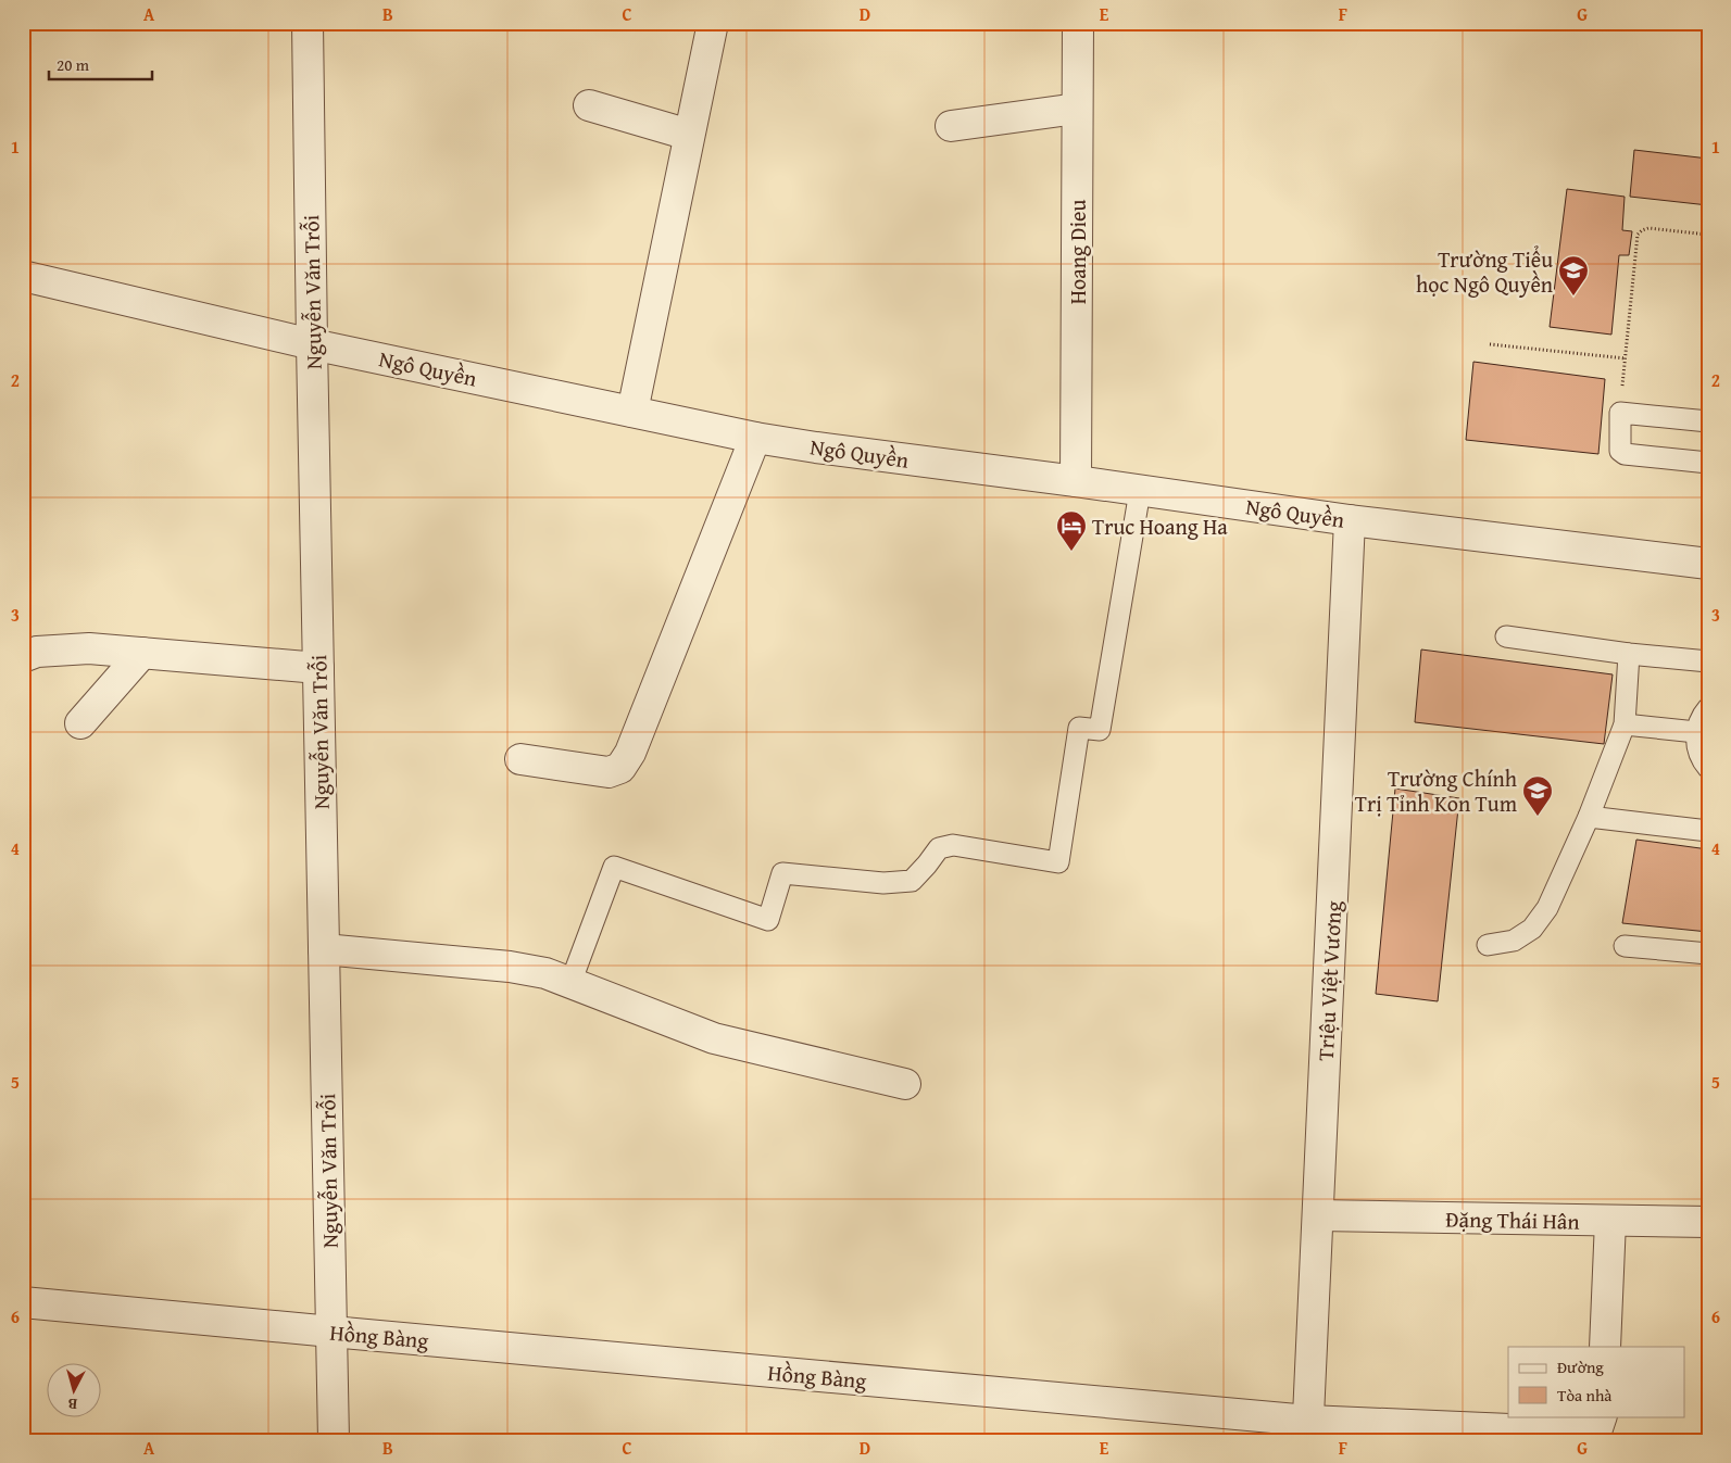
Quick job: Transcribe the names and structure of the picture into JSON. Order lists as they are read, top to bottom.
{
  "streets": {
    "street": [
      "Hoang Dieu",
      "Nguyễn Văn Trỗi",
      "Ngô Quyền",
      "Triệu Việt Vương",
      "Đặng Thái Hân",
      "Hồng Bàng"
    ]
  },
  "crossings": [
    ["Hoang Dieu", "Ngô Quyền"],
    ["Nguyễn Văn Trỗi", "Ngô Quyền"],
    ["Nguyễn Văn Trỗi", "Hồng Bàng"],
    ["Ngô Quyền", "Triệu Việt Vương"],
    ["Triệu Việt Vương", "Đặng Thái Hân"],
    ["Triệu Việt Vương", "Hồng Bàng"]
  ],
  "places": {
    "school or university": ["Trường Tiểu học Ngô Quyền", "Trường Chính Trị Tỉnh Kon Tum"],
    "hotel": ["Truc Hoang Ha"]
  },
  "legend": ["Đường", "Tòa nhà"],
  "scale_bar": "20 m",
  "north": "bottom",
  "grid": {
    "columns": [
      "A",
      "B",
      "C",
      "D",
      "E",
      "F",
      "G"
    ],
    "rows": [
      "1",
      "2",
      "3",
      "4",
      "5",
      "6"
    ]
  }
}
